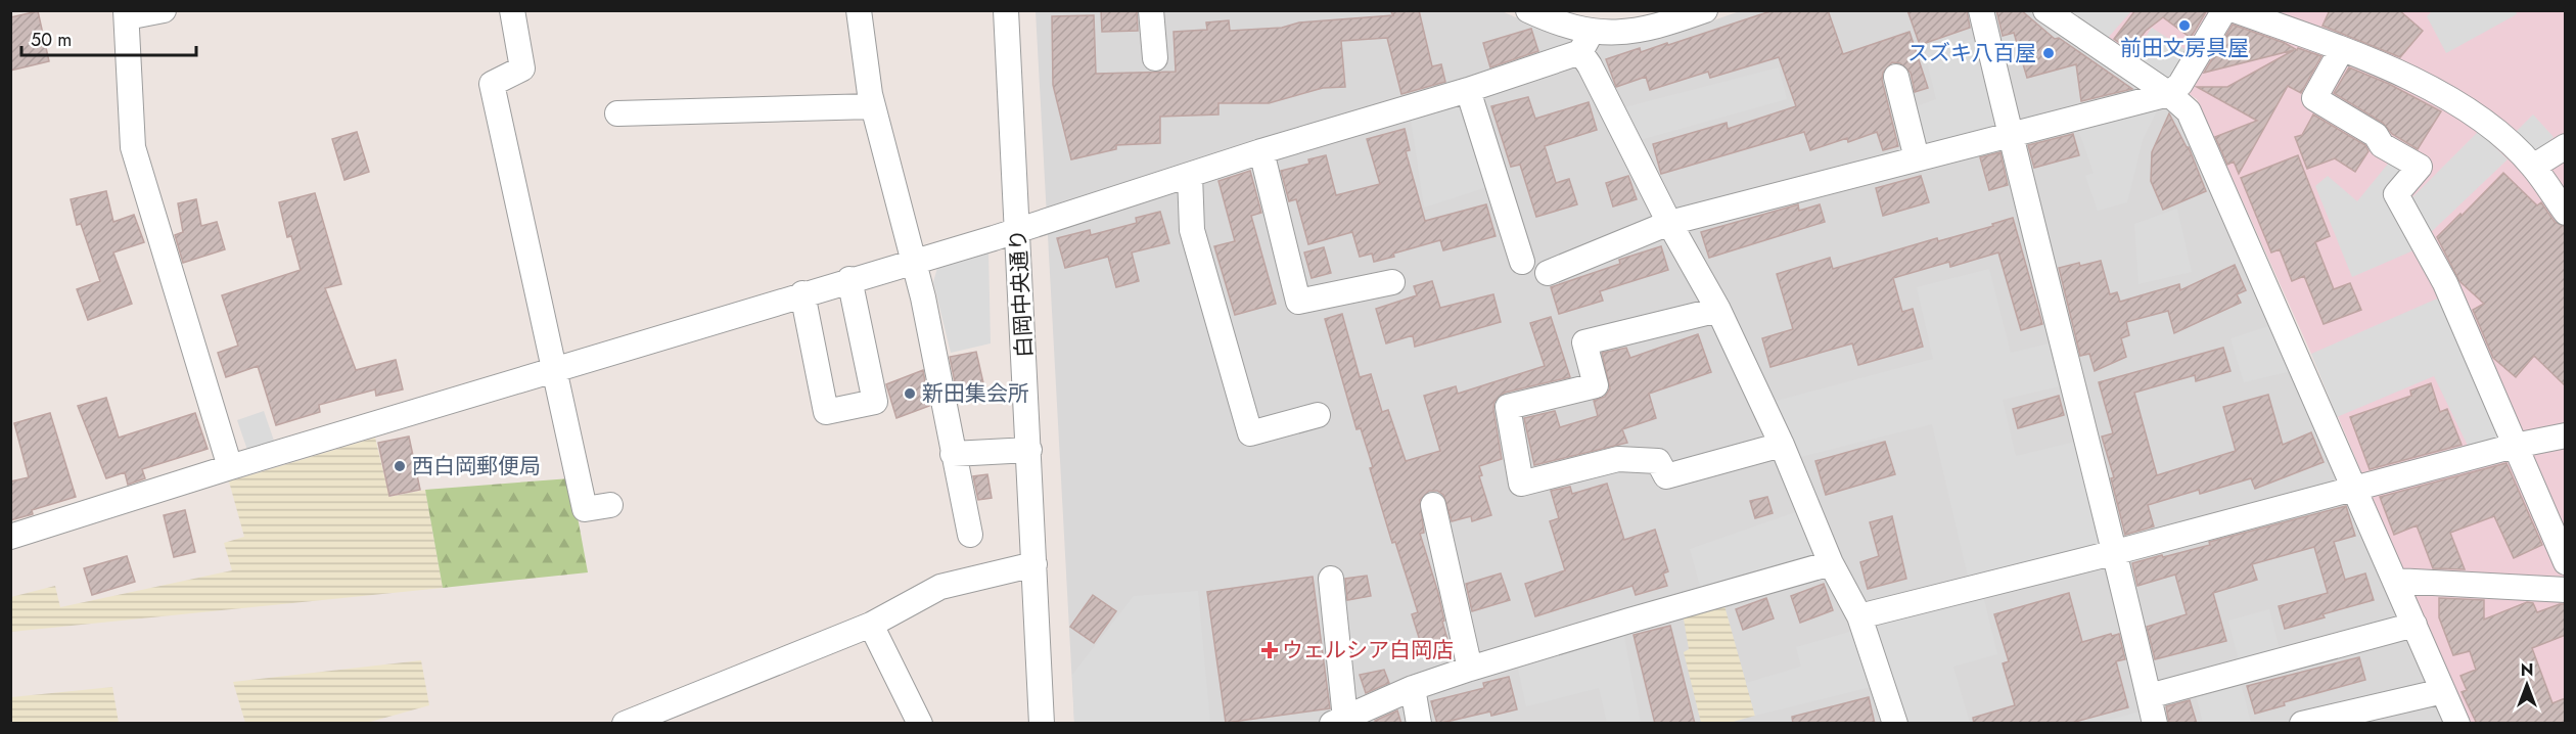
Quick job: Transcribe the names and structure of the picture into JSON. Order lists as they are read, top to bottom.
{
  "streets": {
    "street": ["白岡中央通り"]
  },
  "places": {
    "other": [
      "前田文房具屋",
      "スズキ八百屋",
      "新田集会所",
      "西白岡郵便局"
    ],
    "health": ["ウェルシア白岡店"]
  },
  "scale_bar": "50 m",
  "north": "top"
}
